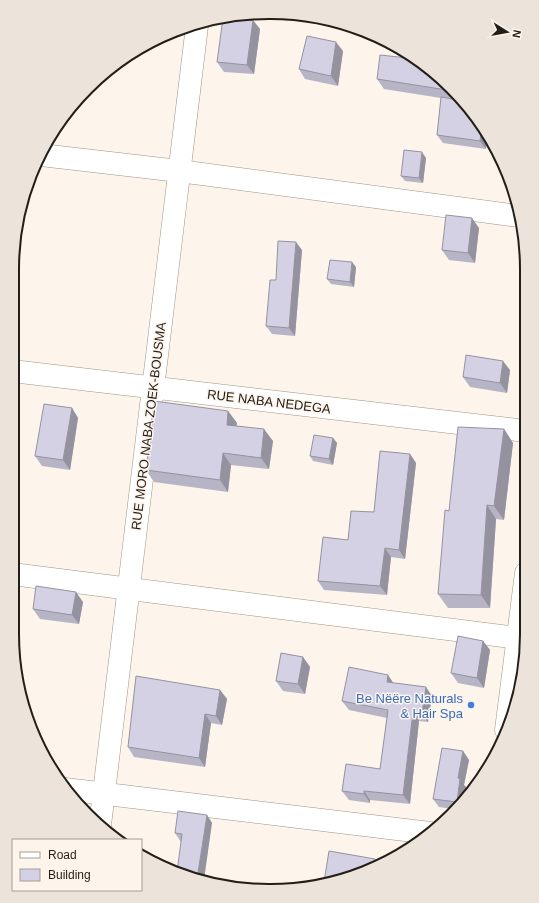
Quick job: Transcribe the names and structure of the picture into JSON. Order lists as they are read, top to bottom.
{
  "streets": {
    "street": ["RUE NABA NEDEGA", "RUE MORO NABA ZOEK-BOUSMA"]
  },
  "crossings": [
    ["RUE NABA NEDEGA", "RUE MORO NABA ZOEK-BOUSMA"]
  ],
  "places": ["Be Nëëre Naturals & Hair Spa"],
  "legend": ["Road", "Building"],
  "north": "right"
}
